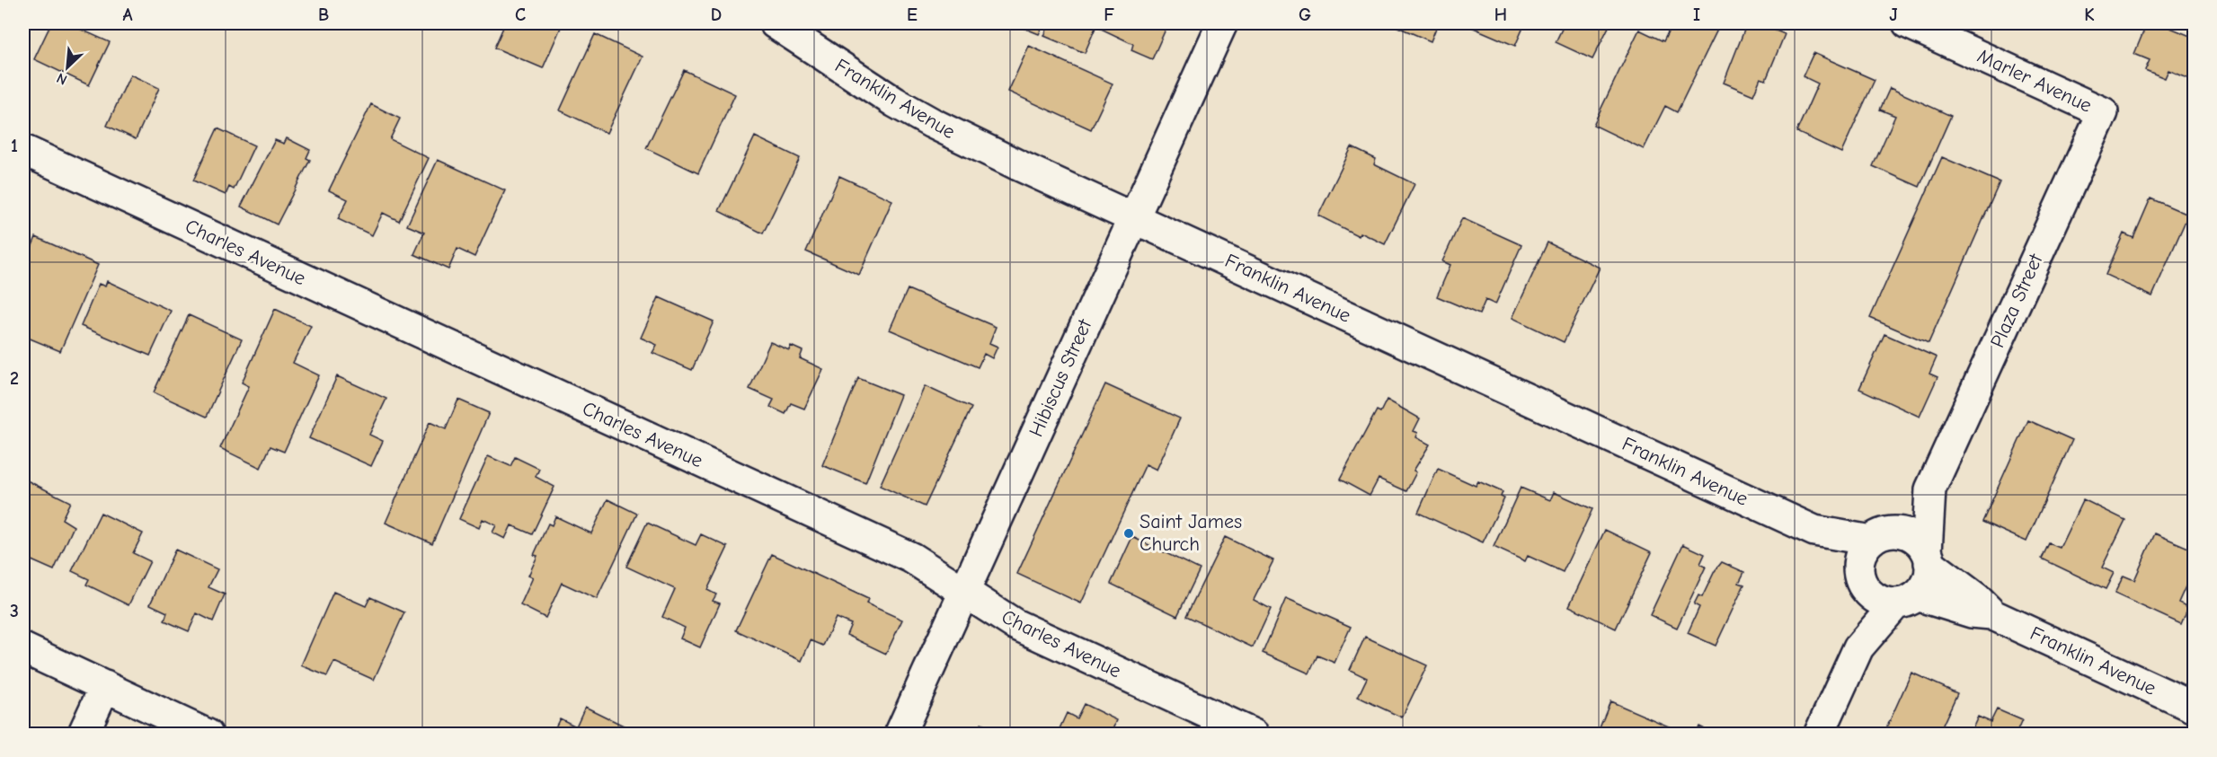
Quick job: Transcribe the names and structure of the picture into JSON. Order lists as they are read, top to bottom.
{
  "streets": {
    "street": [
      "Marler Avenue",
      "Franklin Avenue",
      "Charles Avenue",
      "Plaza Street",
      "Hibiscus Street"
    ]
  },
  "crossings": [
    ["Marler Avenue", "Plaza Street"],
    ["Franklin Avenue", "Plaza Street"],
    ["Franklin Avenue", "Hibiscus Street"],
    ["Charles Avenue", "Hibiscus Street"]
  ],
  "places": ["Saint James Church"],
  "north": "bottom left",
  "grid": {
    "columns": [
      "A",
      "B",
      "C",
      "D",
      "E",
      "F",
      "G",
      "H",
      "I",
      "J",
      "K"
    ],
    "rows": ["1", "2", "3"]
  }
}
